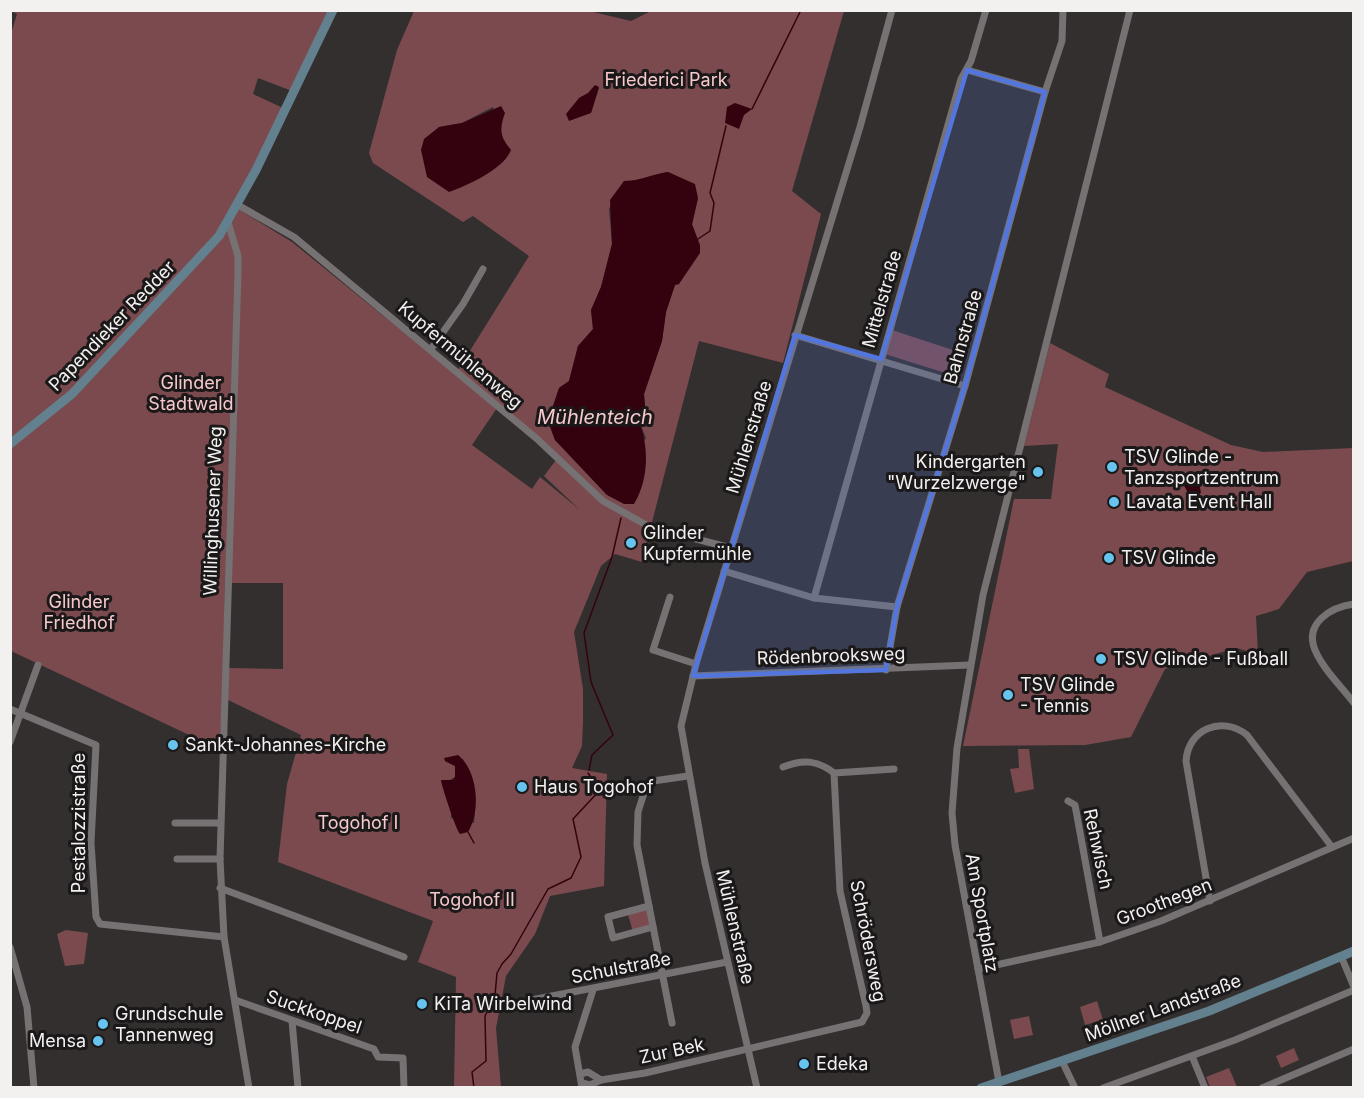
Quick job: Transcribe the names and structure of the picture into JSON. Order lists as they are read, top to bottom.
{
  "streets": {
    "street": [
      "Mittelstraße",
      "Papendieker Redder",
      "Bahnstraße",
      "Kupfermühlenweg",
      "Mühlenstraße",
      "Willinghusener Weg",
      "Rödenbrooksweg",
      "Pestalozzistraße",
      "Rehwisch",
      "Groothegen",
      "Am Sportplatz",
      "Schrödersweg",
      "Schulstraße",
      "Möllner Landstraße",
      "Suckkoppel",
      "Zur Bek"
    ]
  },
  "crossings": [
    ["Papendieker Redder", "Willinghusener Weg"],
    ["Bahnstraße", "Rödenbrooksweg"],
    ["Kupfermühlenweg", "Mühlenstraße"],
    ["Mühlenstraße", "Rödenbrooksweg"],
    ["Mühlenstraße", "Schrödersweg"],
    ["Mühlenstraße", "Schulstraße"],
    ["Mühlenstraße", "Zur Bek"],
    ["Willinghusener Weg", "Pestalozzistraße"],
    ["Willinghusener Weg", "Suckkoppel"],
    ["Rödenbrooksweg", "Am Sportplatz"],
    ["Rehwisch", "Groothegen"],
    ["Groothegen", "Am Sportplatz"],
    ["Am Sportplatz", "Möllner Landstraße"],
    ["Schrödersweg", "Zur Bek"]
  ],
  "water": ["Mühlenteich"],
  "parks": [
    "Friederici Park",
    "Glinder Stadtwald",
    "Glinder Friedhof",
    "Togohof I",
    "Togohof II"
  ],
  "places": [
    "TSV Glinde - Tanzsportzentrum",
    "Kindergarten \"Wurzelzwerge\"",
    "Lavata Event Hall",
    "Glinder Kupfermühle",
    "TSV Glinde",
    "TSV Glinde - Fußball",
    "TSV Glinde - Tennis",
    "Sankt-Johannes-Kirche",
    "Haus Togohof",
    "KiTa Wirbelwind",
    "Grundschule Tannenweg",
    "Mensa",
    "Edeka"
  ]
}
